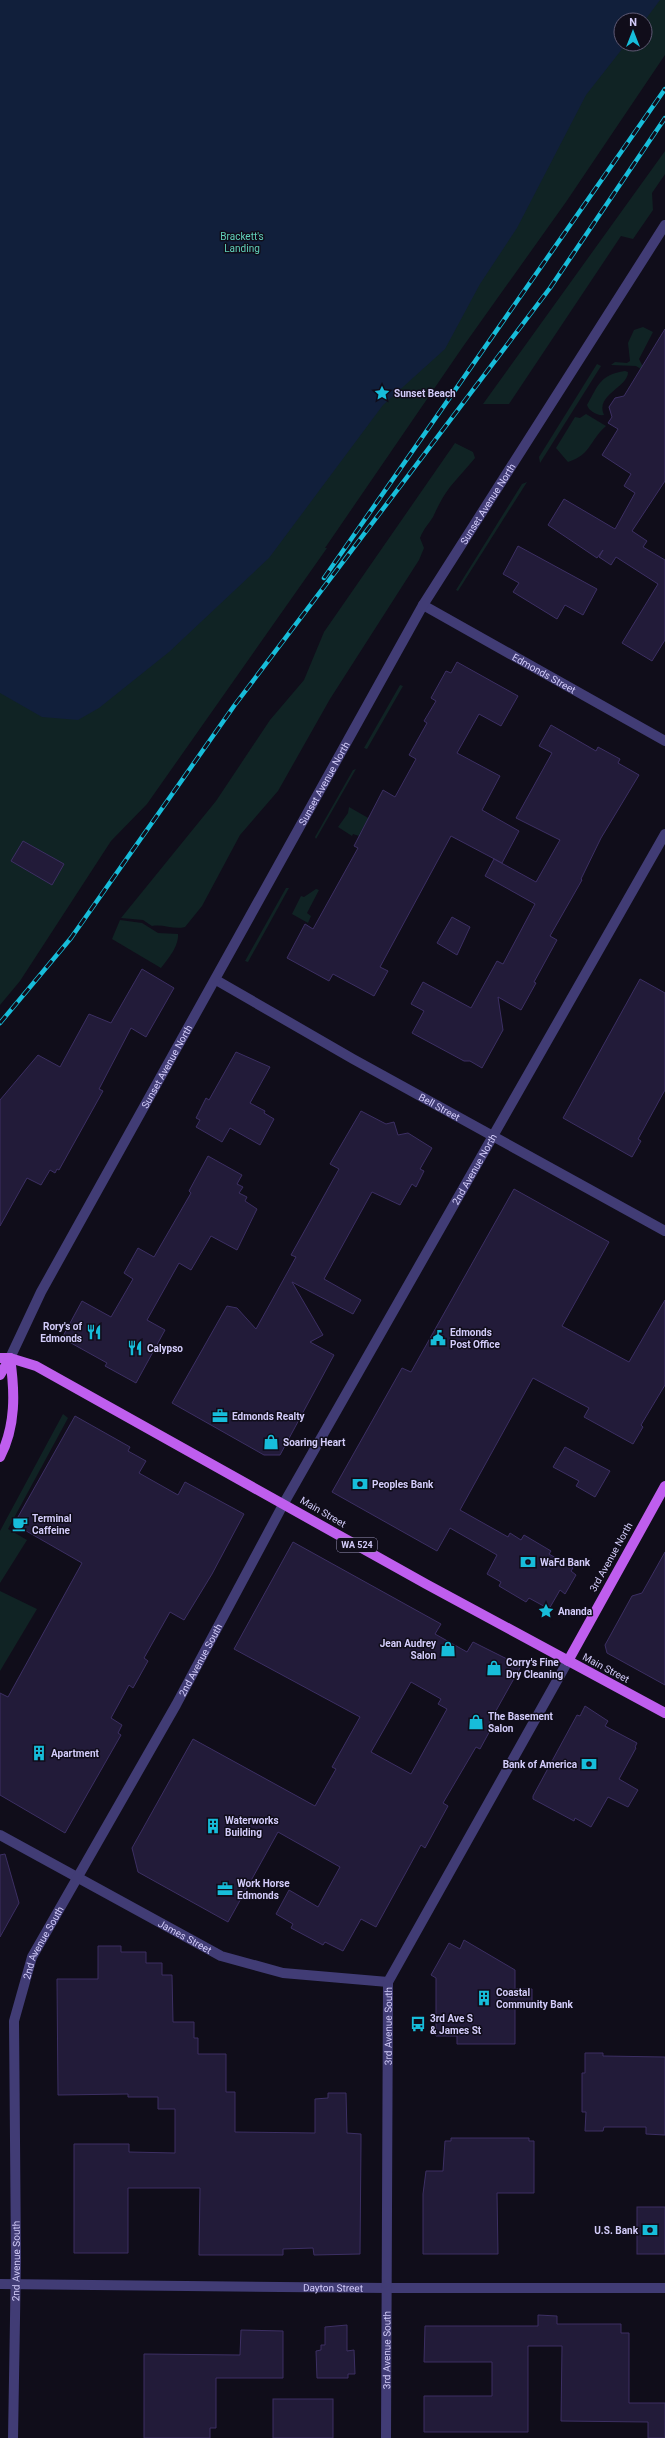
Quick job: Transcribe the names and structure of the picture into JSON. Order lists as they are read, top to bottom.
{
  "streets": {
    "main road": ["Main Street", "WA 524", "3rd Avenue North"],
    "street": [
      "Sunset Avenue North",
      "Edmonds Street",
      "Bell Street",
      "2nd Avenue North",
      "2nd Avenue South",
      "James Street",
      "3rd Avenue South",
      "Dayton Street"
    ]
  },
  "crossings": [
    ["Sunset Avenue North", "Edmonds Street"],
    ["Sunset Avenue North", "Bell Street"],
    ["Sunset Avenue North", "Main Street"],
    ["Bell Street", "2nd Avenue North"],
    ["2nd Avenue North", "Main Street"],
    ["2nd Avenue North", "2nd Avenue South"],
    ["Main Street", "3rd Avenue North"],
    ["Main Street", "2nd Avenue South"],
    ["Main Street", "3rd Avenue South"],
    ["3rd Avenue North", "3rd Avenue South"],
    ["2nd Avenue South", "James Street"],
    ["2nd Avenue South", "Dayton Street"],
    ["James Street", "3rd Avenue South"],
    ["3rd Avenue South", "Dayton Street"]
  ],
  "parks": ["Brackett's Landing"],
  "places": {
    "place": ["Sunset Beach", "Ananda"],
    "restaurant": ["Rory's of Edmonds", "Calypso"],
    "public building": ["Edmonds Post Office"],
    "office": ["Edmonds Realty", "Work Horse Edmonds"],
    "shop": [
      "Soaring Heart",
      "Jean Audrey Salon",
      "Corry's Fine Dry Cleaning",
      "The Basement Salon"
    ],
    "bank": [
      "Peoples Bank",
      "WaFd Bank",
      "Bank of America",
      "U.S. Bank"
    ],
    "cafe": ["Terminal Caffeine"],
    "building": ["Apartment", "Waterworks Building", "Coastal Community Bank"],
    "bus stop": ["3rd Ave S & James St"]
  },
  "north": "top"
}
